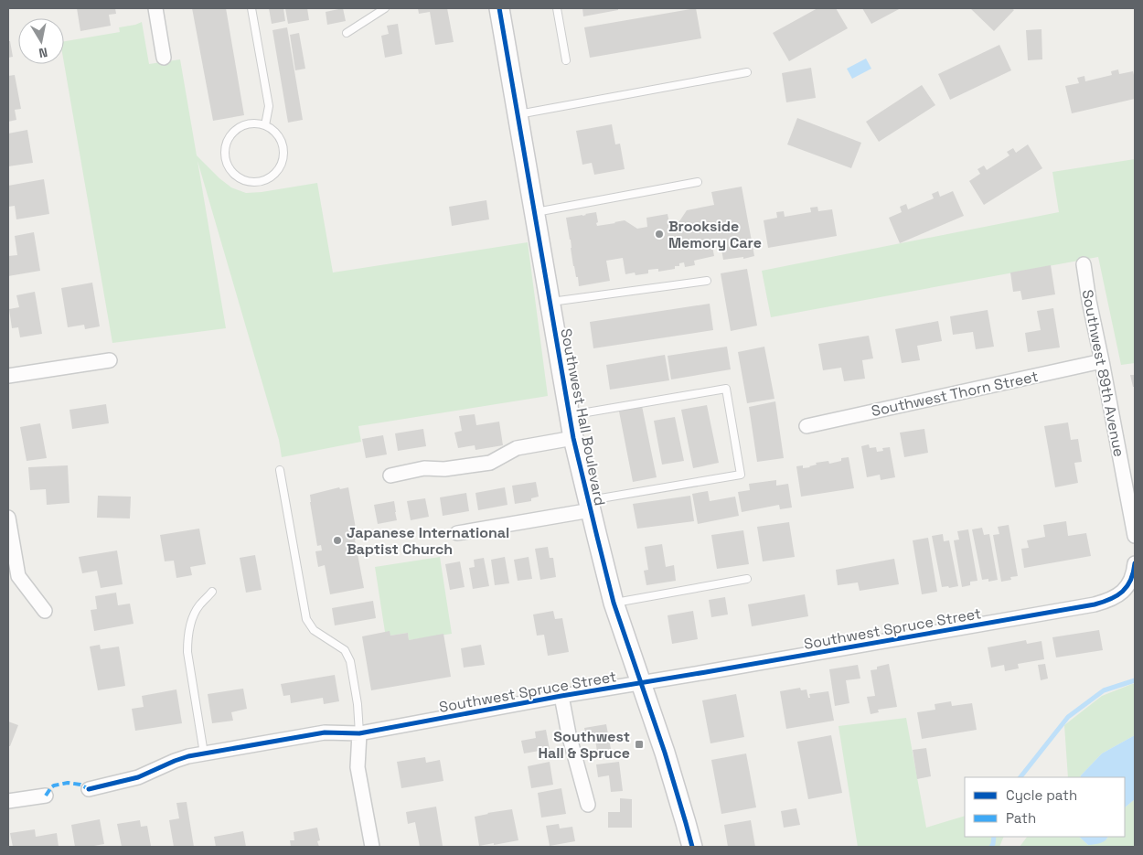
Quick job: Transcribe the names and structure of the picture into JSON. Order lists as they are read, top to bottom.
{
  "streets": {
    "main road": ["Southwest Hall Boulevard"],
    "street": ["Southwest 89th Avenue", "Southwest Thorn Street", "Southwest Spruce Street"]
  },
  "crossings": [
    ["Southwest 89th Avenue", "Southwest Thorn Street"],
    ["Southwest Hall Boulevard", "Southwest Spruce Street"]
  ],
  "places": {
    "other": ["Brookside Memory Care", "Japanese International Baptist Church"],
    "transit": ["Southwest Hall & Spruce"]
  },
  "legend": ["Cycle path", "Path"],
  "north": "bottom"
}
